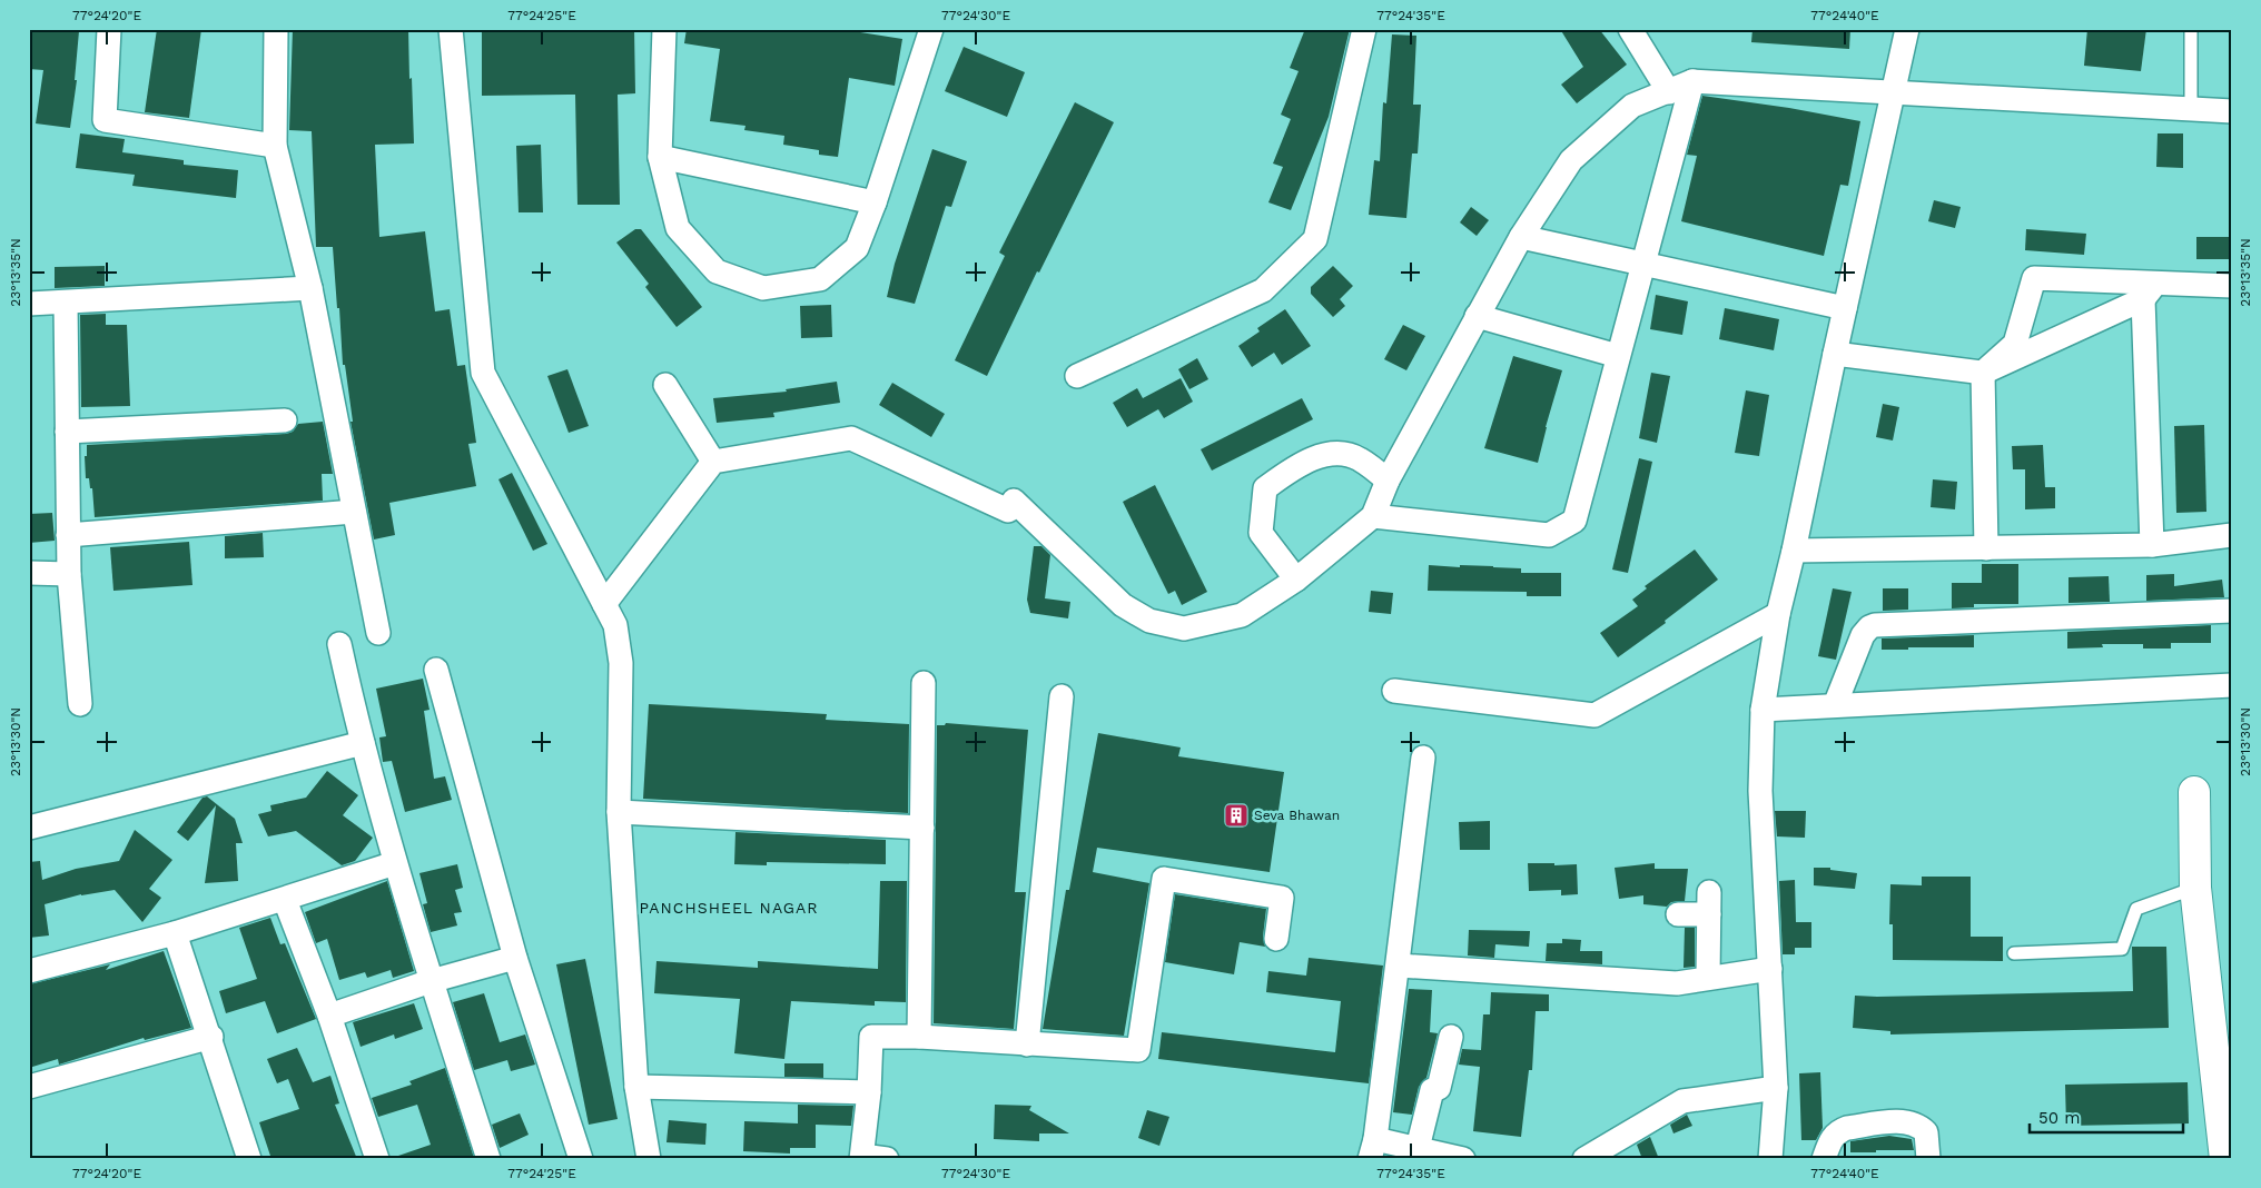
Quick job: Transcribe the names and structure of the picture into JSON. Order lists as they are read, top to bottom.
{
  "districts": ["PANCHSHEEL NAGAR"],
  "places": {
    "building": ["Seva Bhawan"]
  },
  "scale_bar": "50 m",
  "coordinates": [
    "77°24'20\"E",
    "77°24'25\"E",
    "77°24'30\"E",
    "77°24'35\"E",
    "77°24'40\"E",
    "23°13'35\"N",
    "23°13'30\"N"
  ]
}
